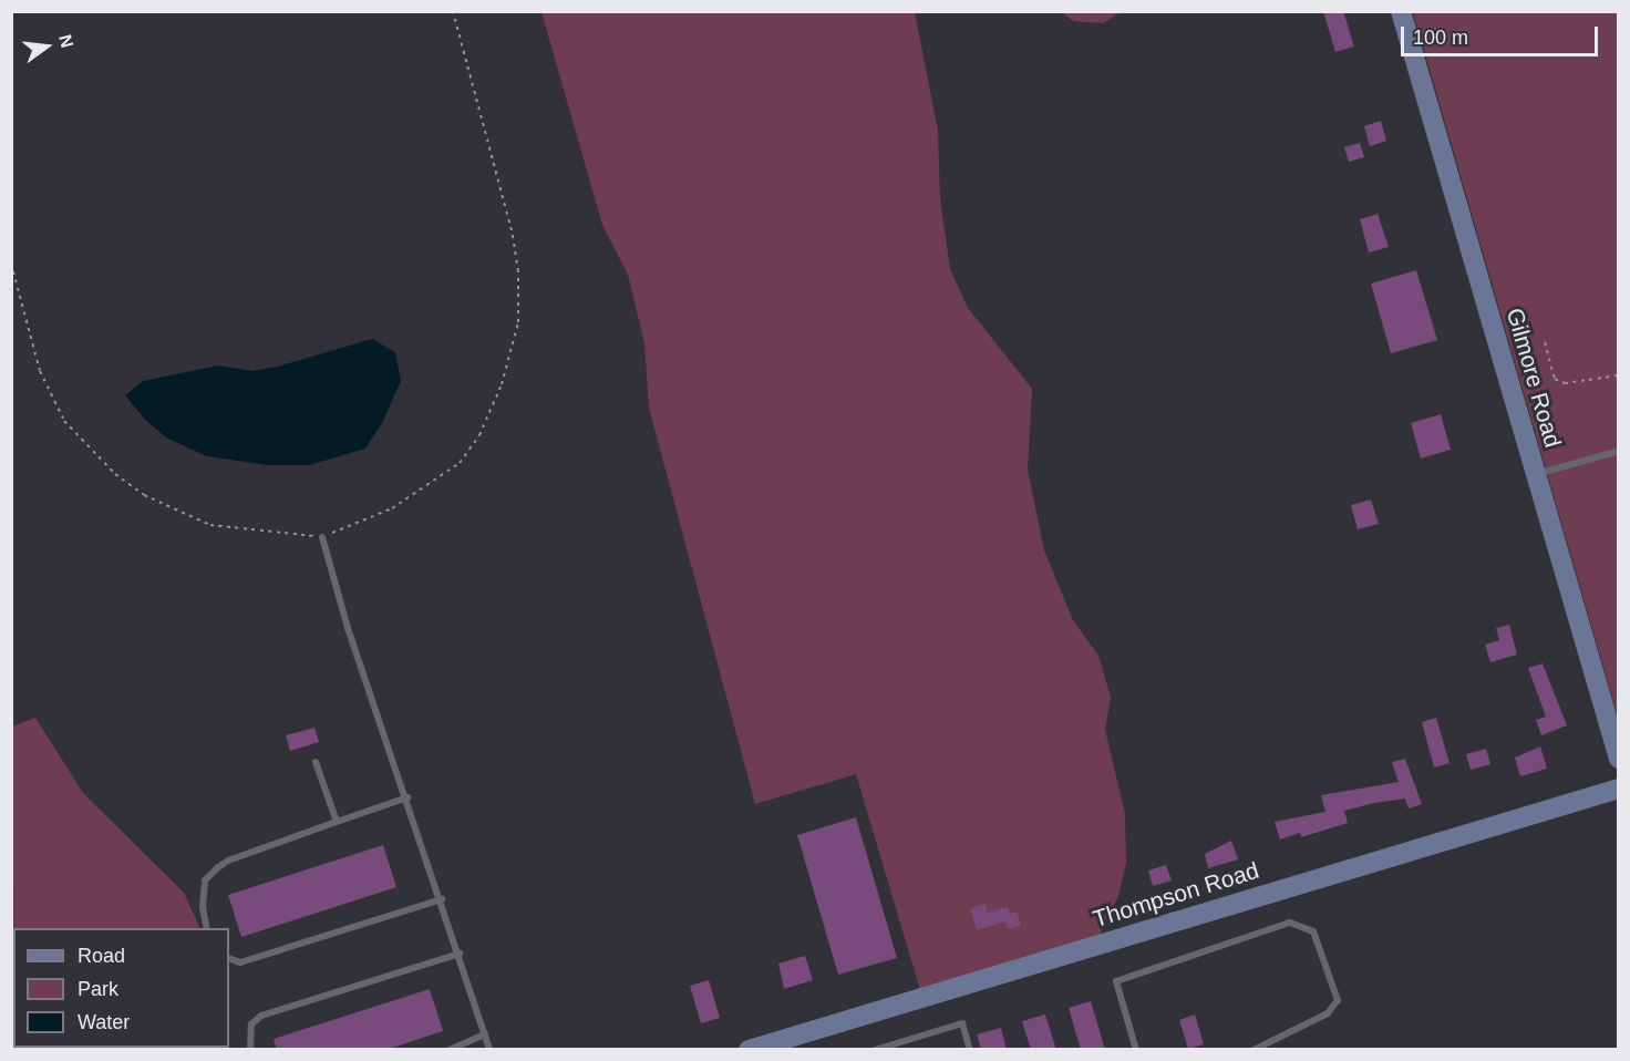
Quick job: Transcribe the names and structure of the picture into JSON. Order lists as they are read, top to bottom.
{
  "streets": {
    "main road": ["Gilmore Road", "Thompson Road"]
  },
  "legend": ["Road", "Park", "Water"],
  "scale_bar": "100 m",
  "north": "right"
}
